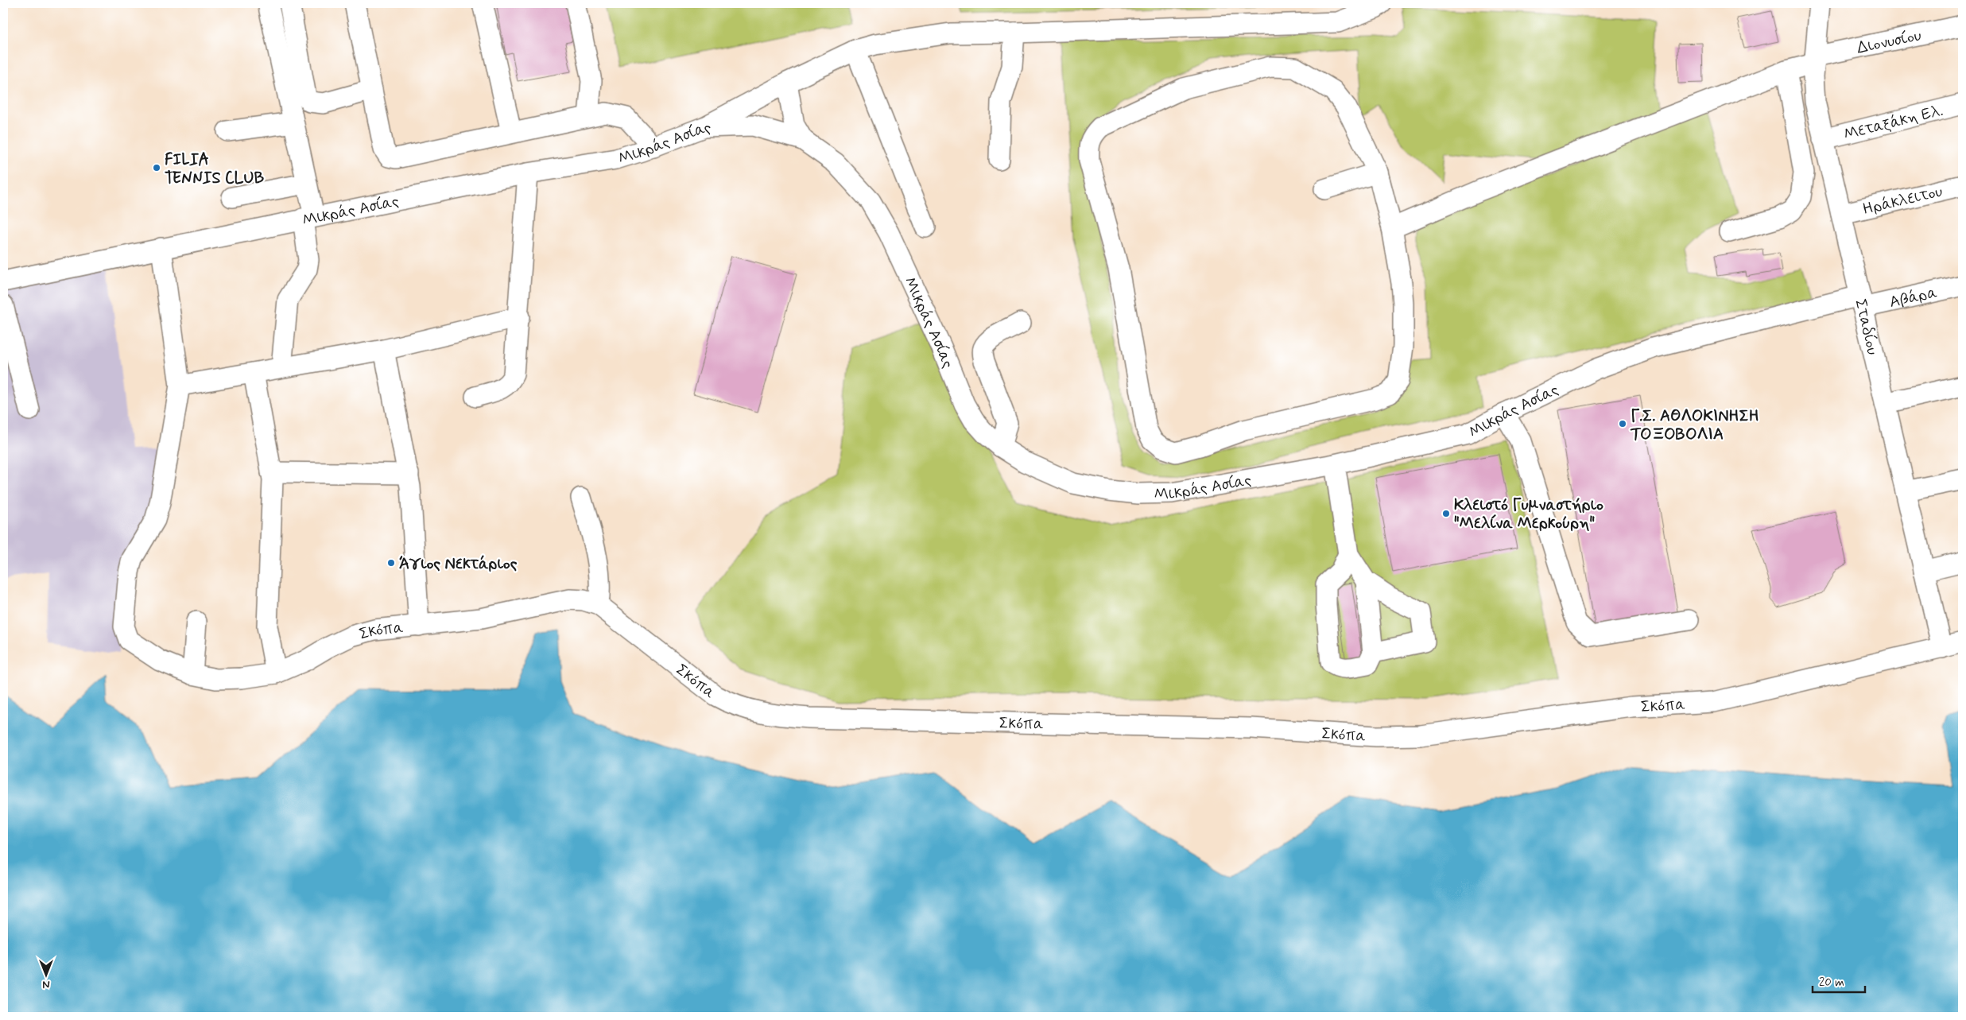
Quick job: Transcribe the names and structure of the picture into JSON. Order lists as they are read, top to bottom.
{
  "streets": {
    "street": [
      "Διονυσίου",
      "Μεταξάκη Ελ.",
      "Μικράς Ασίας",
      "Ηράκλειτου",
      "Αβάρα",
      "Σταδίου",
      "Σκόπα"
    ]
  },
  "crossings": [
    ["Διονυσίου", "Σταδίου"],
    ["Μεταξάκη Ελ.", "Σταδίου"],
    ["Μικράς Ασίας", "Αβάρα"],
    ["Μικράς Ασίας", "Σταδίου"],
    ["Ηράκλειτου", "Σταδίου"],
    ["Αβάρα", "Σταδίου"],
    ["Σταδίου", "Σκόπα"]
  ],
  "places": [
    "FILIA TENNIS CLUB",
    "Γ.Σ. ΑΘΛΟΚΙΝΗΣΗ ΤΟΞΟΒΟΛΙΑ",
    "Κλειστό Γυμναστήριο \"Μελίνα Μερκούρη\"",
    "Άγιος Νεκτάριος"
  ],
  "scale_bar": "20 m",
  "north": "bottom"
}
